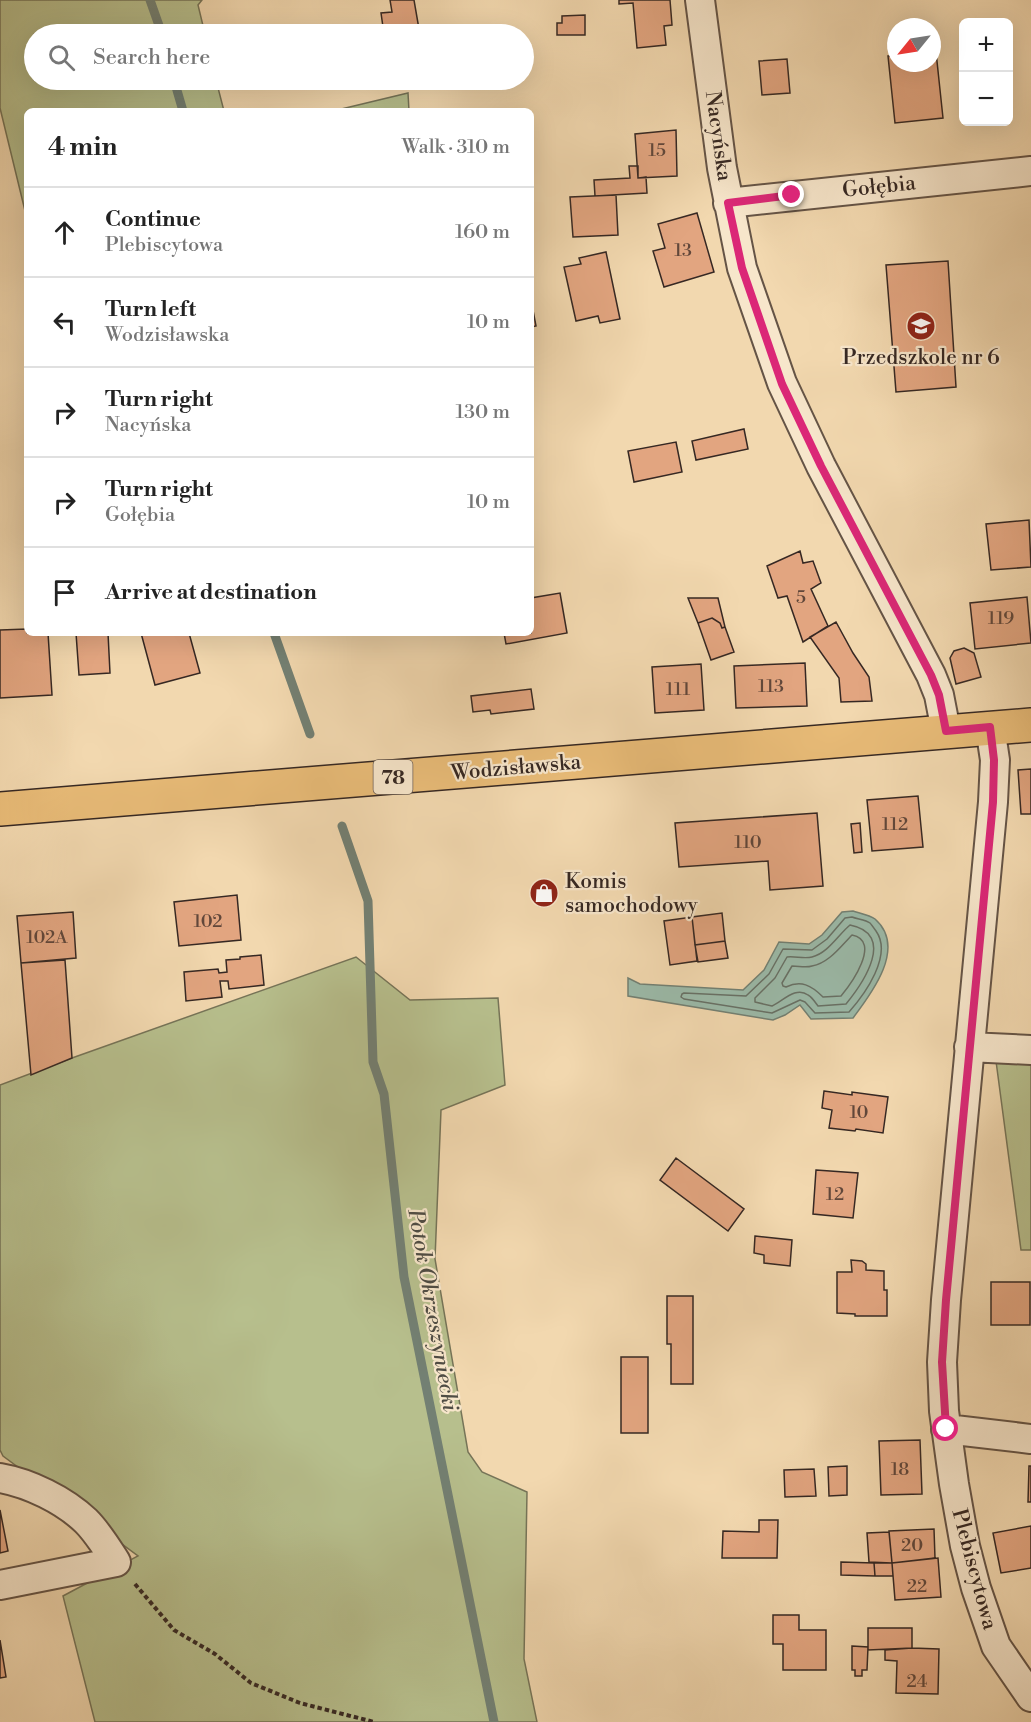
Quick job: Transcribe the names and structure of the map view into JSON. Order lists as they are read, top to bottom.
{
  "streets": {
    "main road": ["Wodzisławska", "78"],
    "street": ["Nacyńska", "Gołębia", "Plebiscytowa"]
  },
  "crossings": [
    ["Nacyńska", "Gołębia"],
    ["Nacyńska", "Wodzisławska"],
    ["Wodzisławska", "Plebiscytowa"]
  ],
  "water": ["Potok Okrzeszyniecki"],
  "places": {
    "school or university": ["Przedszkole nr 6"],
    "shop": ["Komis samochodowy"]
  },
  "house_numbers": [
    "15",
    "13",
    "5",
    "119",
    "113",
    "111",
    "112",
    "110",
    "102",
    "102A",
    "10",
    "12",
    "18",
    "20",
    "22",
    "24"
  ],
  "north": "bottom left",
  "page": {
    "map_buttons": ["+", "−"],
    "search": "Search here",
    "heading": ["4 min", "Walk · 310 m"],
    "list": [
      ["Continue", "Plebiscytowa", "160 m"],
      ["Turn left", "Wodzisławska", "10 m"],
      ["Turn right", "Nacyńska", "130 m"],
      ["Turn right", "Gołębia", "10 m"],
      "Arrive at destination"
    ]
  }
}
